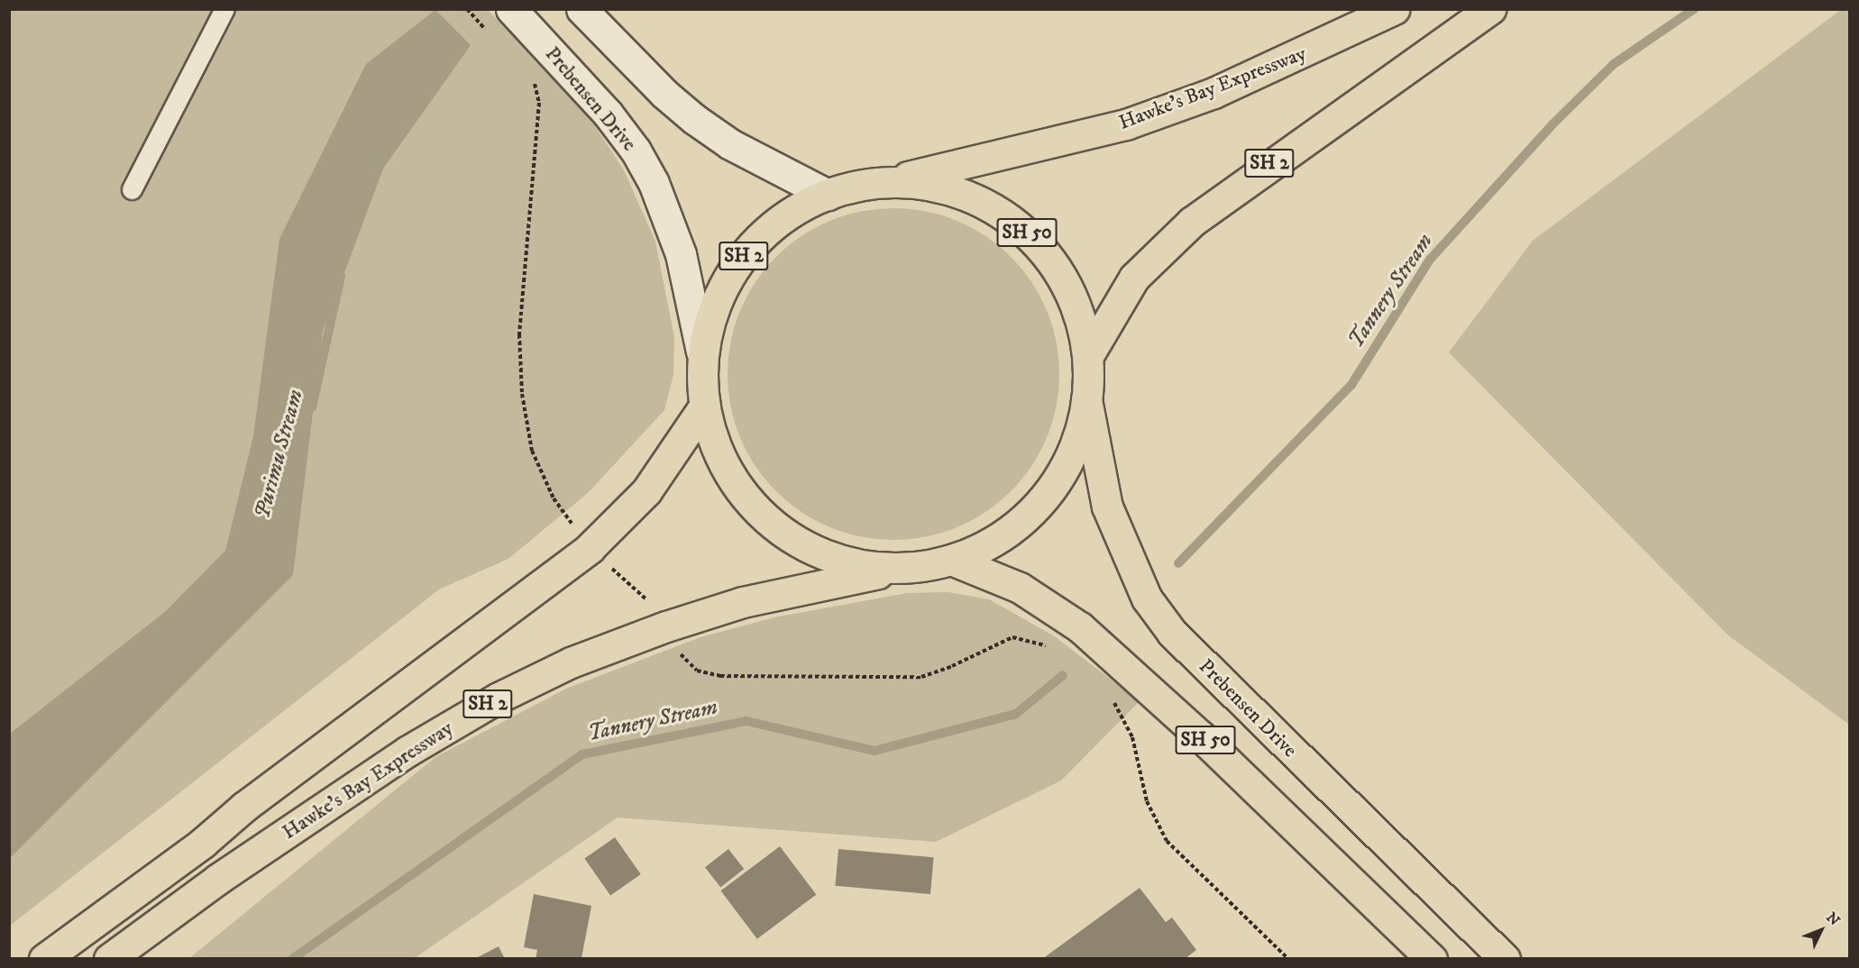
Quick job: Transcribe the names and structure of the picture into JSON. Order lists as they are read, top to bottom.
{
  "streets": {
    "main road": [
      "Hawke's Bay Expressway",
      "Prebensen Drive",
      "SH 2",
      "SH 50"
    ]
  },
  "crossings": [
    ["Hawke's Bay Expressway", "SH 2"],
    ["Hawke's Bay Expressway", "SH 50"],
    ["Prebensen Drive", "SH 2"],
    ["SH 2", "SH 50"]
  ],
  "water": ["Tannery Stream", "Purimu Stream"],
  "north": "top right"
}
